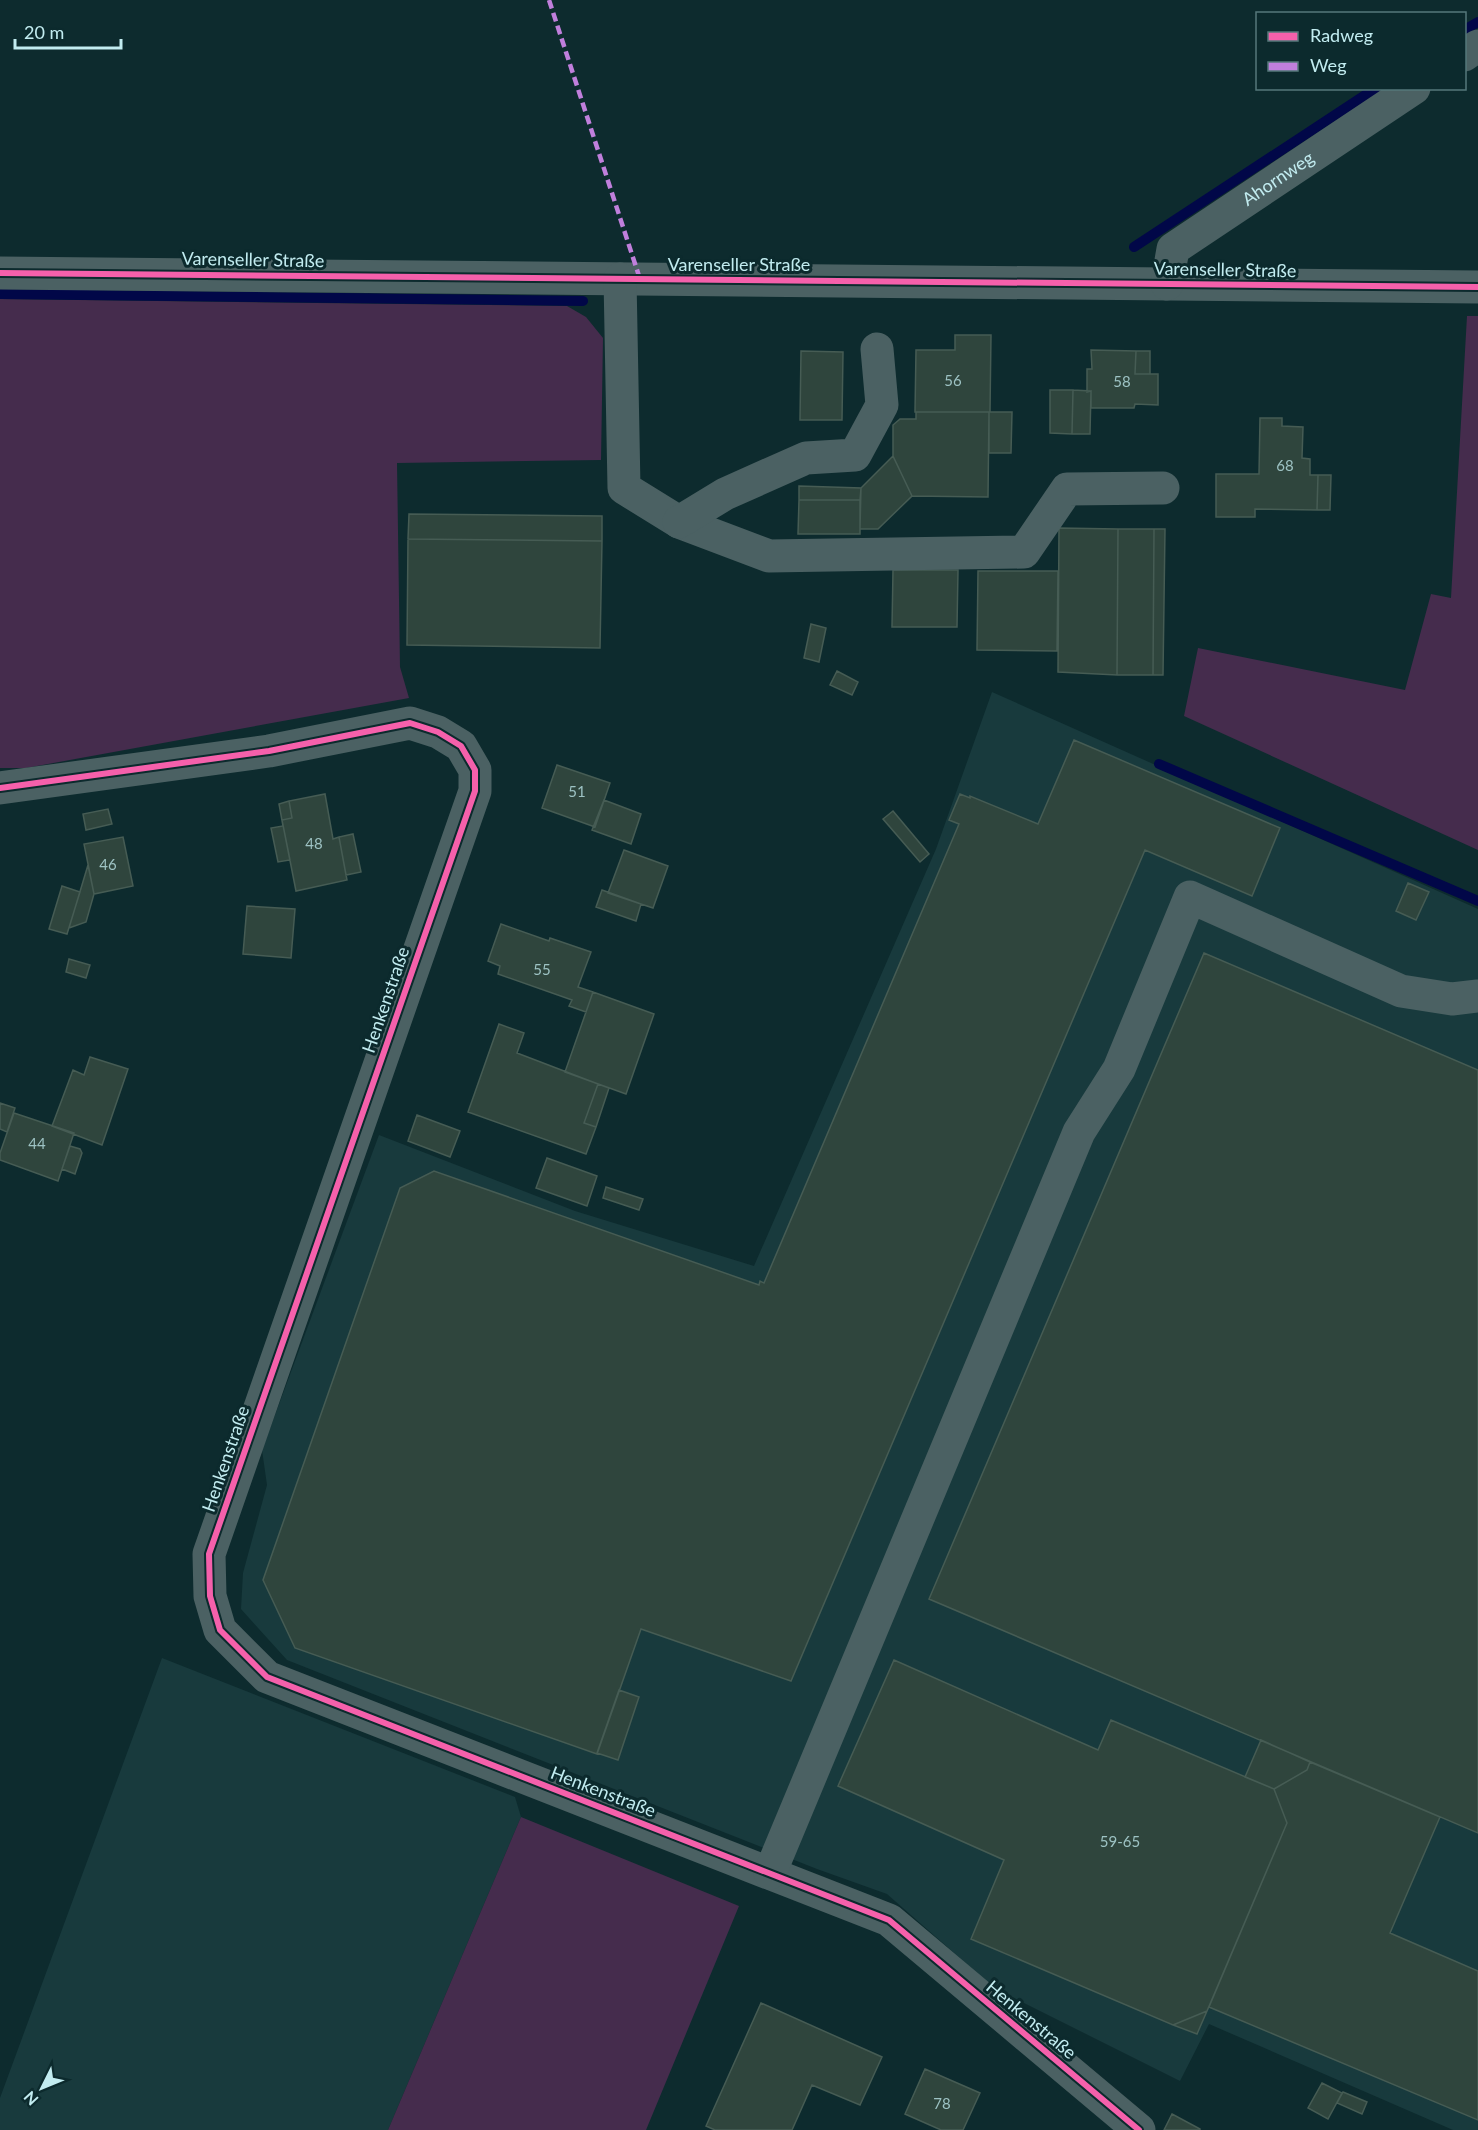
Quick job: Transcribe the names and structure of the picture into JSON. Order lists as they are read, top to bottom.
{
  "streets": {
    "street": ["Ahornweg", "Varenseller Straße", "Henkenstraße"]
  },
  "crossings": [
    ["Ahornweg", "Varenseller Straße"]
  ],
  "house_numbers": [
    "56",
    "58",
    "68",
    "51",
    "48",
    "46",
    "55",
    "44",
    "59-65",
    "78"
  ],
  "legend": ["Radweg", "Weg"],
  "scale_bar": "20 m",
  "north": "bottom left"
}
